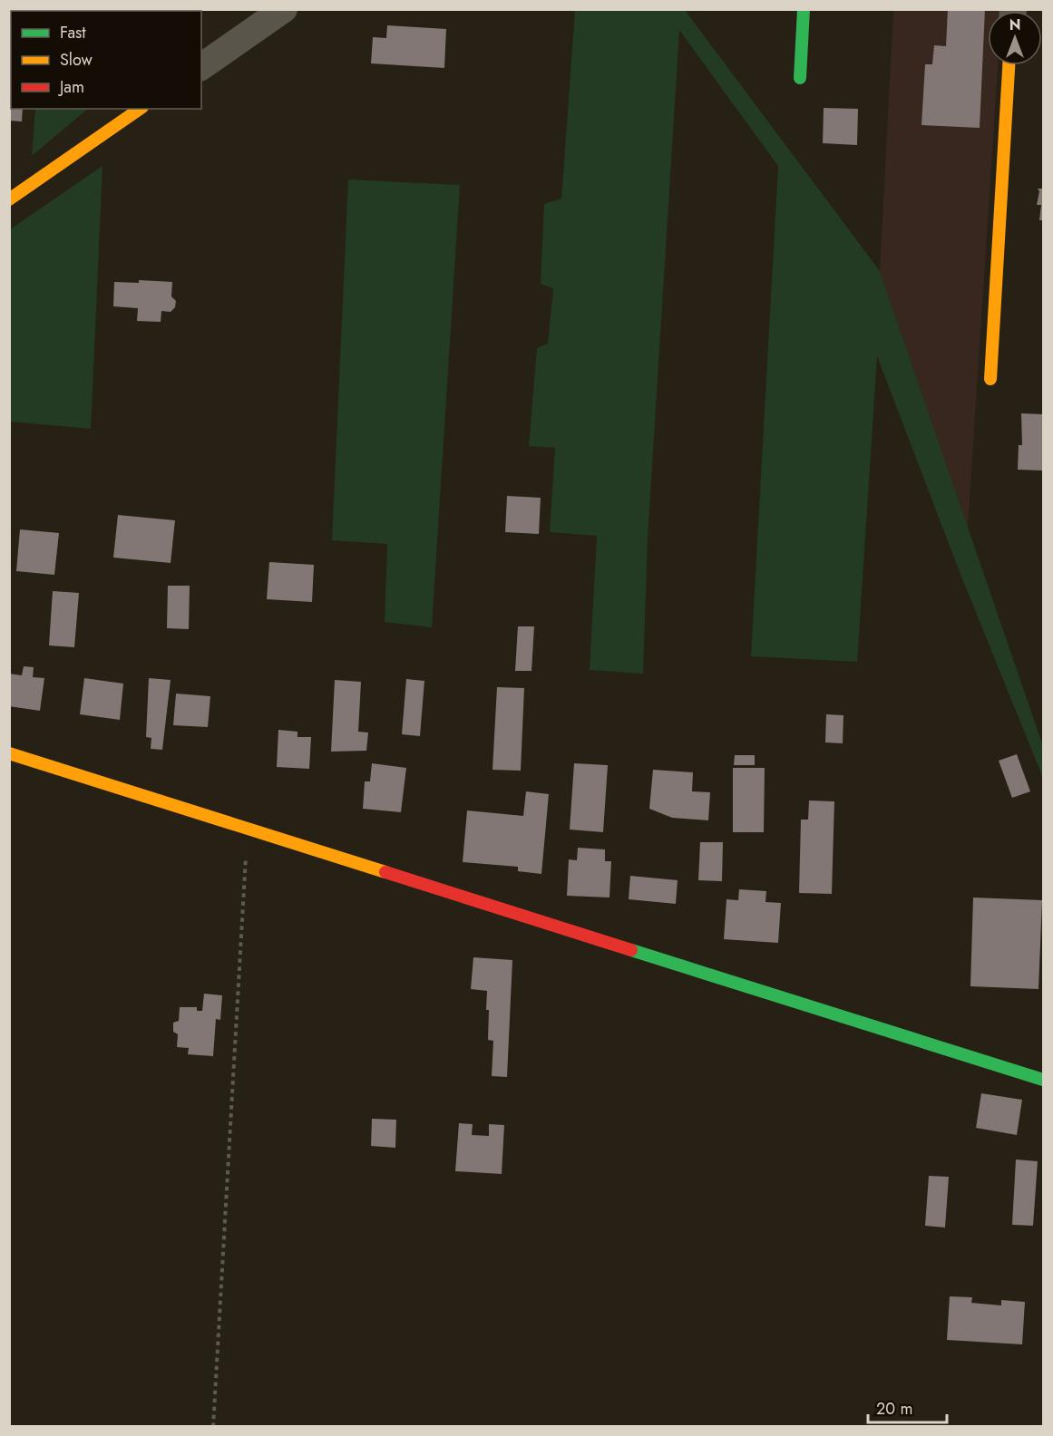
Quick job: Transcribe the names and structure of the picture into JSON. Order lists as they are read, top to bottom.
{
  "legend": ["Fast", "Slow", "Jam"],
  "scale_bar": "20 m",
  "north": "top"
}
